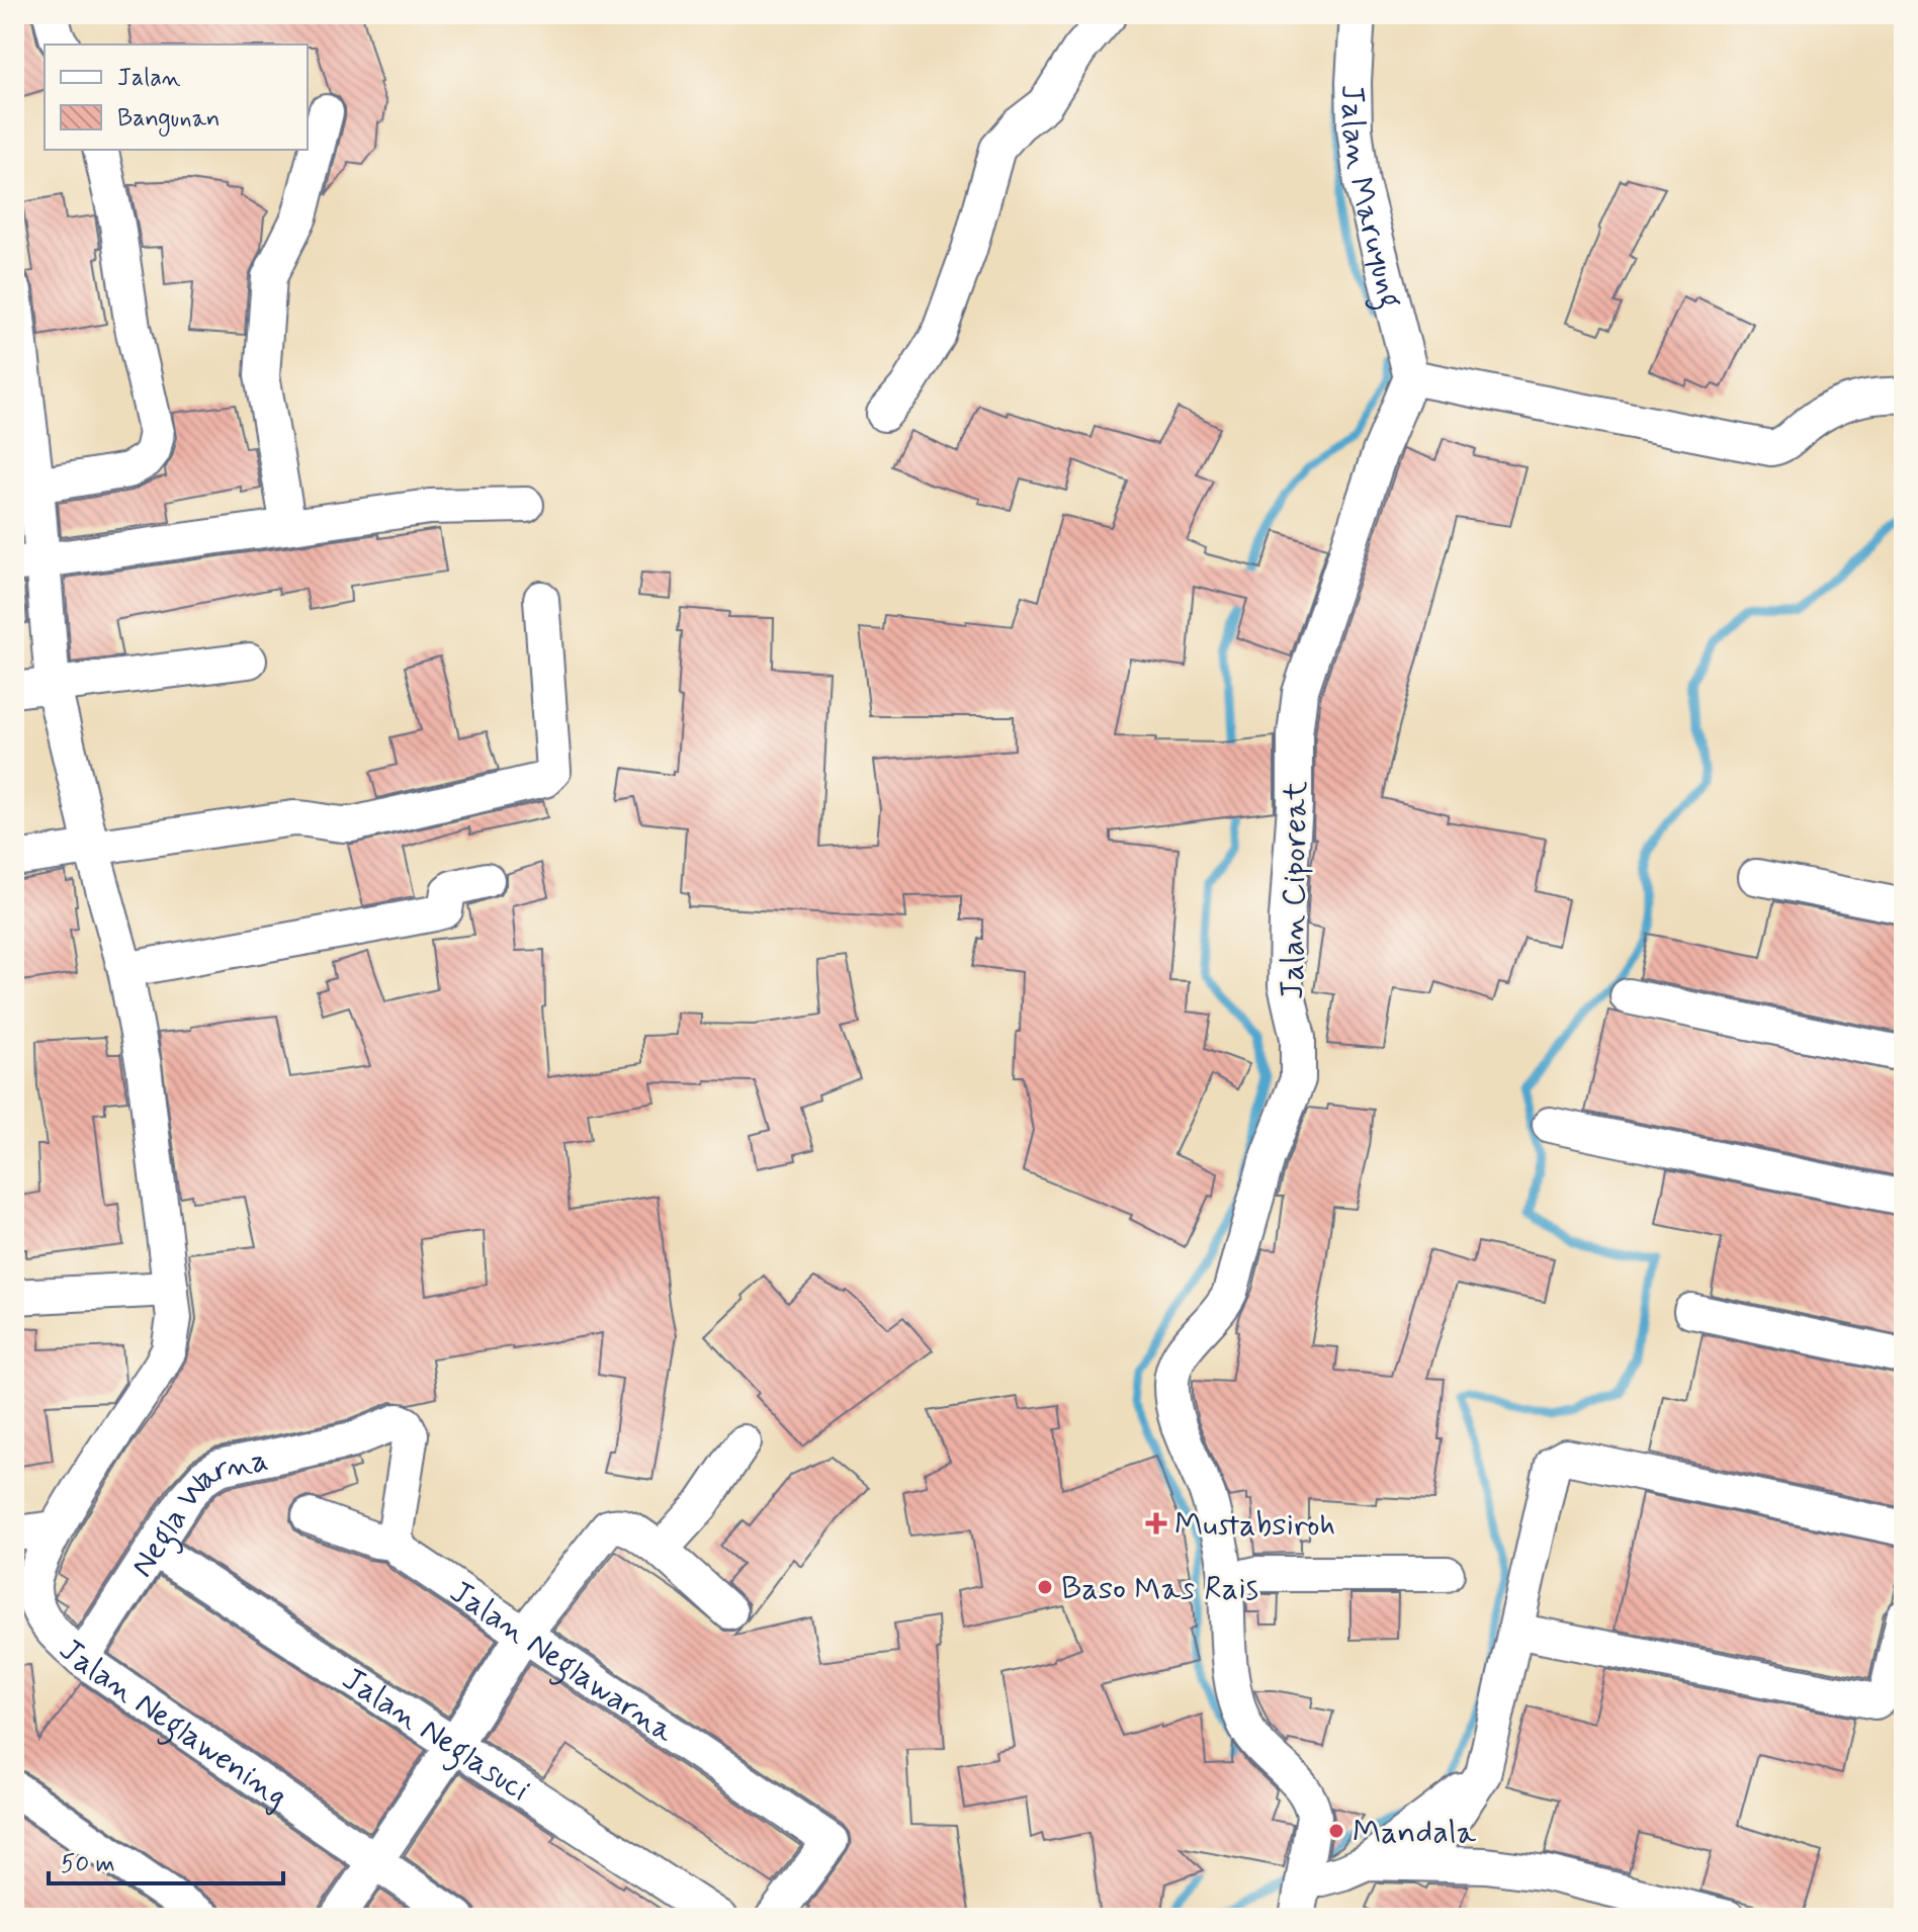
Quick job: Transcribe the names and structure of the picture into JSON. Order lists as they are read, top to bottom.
{
  "streets": {
    "street": [
      "Jalan Maruyung",
      "Jalan Ciporeat",
      "Negla Warna",
      "Jalan Neglawarna",
      "Jalan Neglawening",
      "Jalan Neglasuci"
    ]
  },
  "crossings": [
    ["Jalan Maruyung", "Jalan Ciporeat"],
    ["Negla Warna", "Jalan Neglawarna"],
    ["Negla Warna", "Jalan Neglawening"],
    ["Negla Warna", "Jalan Neglasuci"]
  ],
  "places": {
    "health": ["Mustabsiroh"],
    "other": ["Baso Mas Rais", "Mandala"]
  },
  "legend": ["Jalan", "Bangunan"],
  "scale_bar": "50 m"
}
